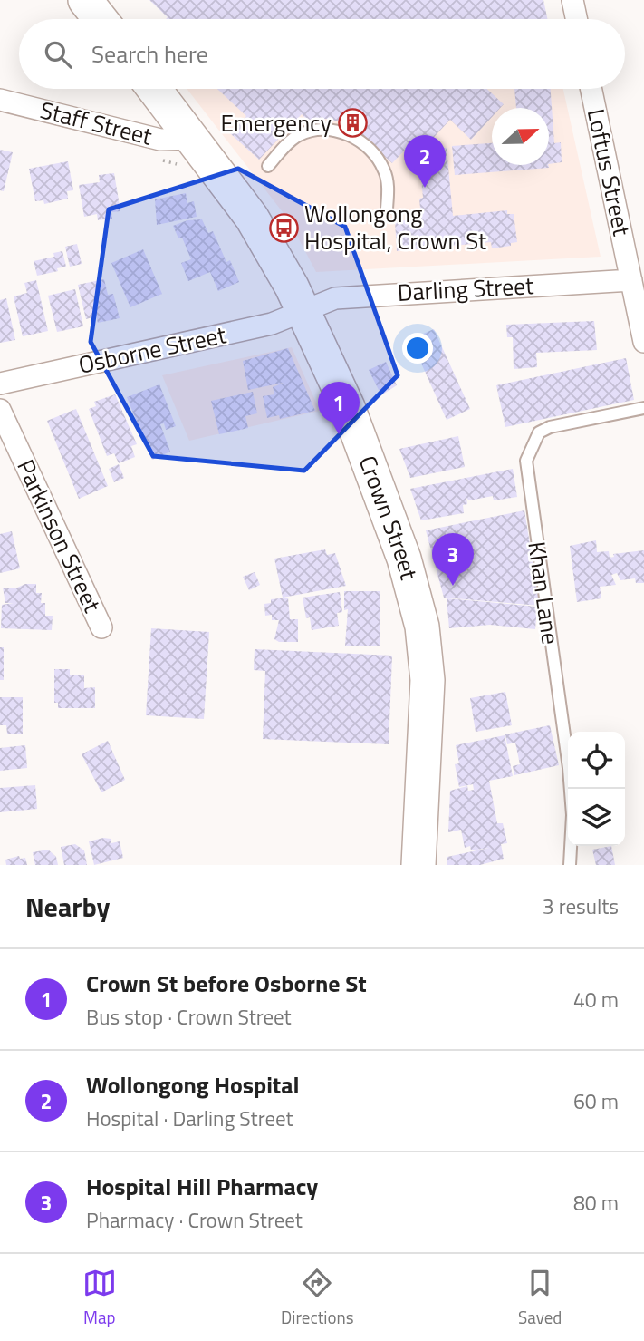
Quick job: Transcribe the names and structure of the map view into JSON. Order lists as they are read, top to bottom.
{
  "streets": {
    "main road": ["Crown Street"],
    "street": [
      "Staff Street",
      "Loftus Street",
      "Darling Street",
      "Osborne Street",
      "Parkinson Street"
    ],
    "lane": ["Khan Lane"]
  },
  "crossings": [
    ["Staff Street", "Crown Street"],
    ["Loftus Street", "Darling Street"],
    ["Darling Street", "Osborne Street"],
    ["Darling Street", "Crown Street"],
    ["Osborne Street", "Crown Street"]
  ],
  "places": {
    "building": ["Emergency"],
    "bus stop": ["Wollongong Hospital, Crown St"]
  },
  "north": "right",
  "page": {
    "search": "Search here",
    "pins": ["2", "1", "3"],
    "heading": ["Nearby", "3 results"],
    "list": [
      {
        "mark": "1",
        "name": "Crown St before Osborne St",
        "note": "Bus stop · Crown Street",
        "value": "40 m"
      },
      {
        "mark": "2",
        "name": "Wollongong Hospital",
        "note": "Hospital · Darling Street",
        "value": "60 m"
      },
      {
        "mark": "3",
        "name": "Hospital Hill Pharmacy",
        "note": "Pharmacy · Crown Street",
        "value": "80 m"
      }
    ],
    "nav": ["Map", "Directions", "Saved"]
  }
}
